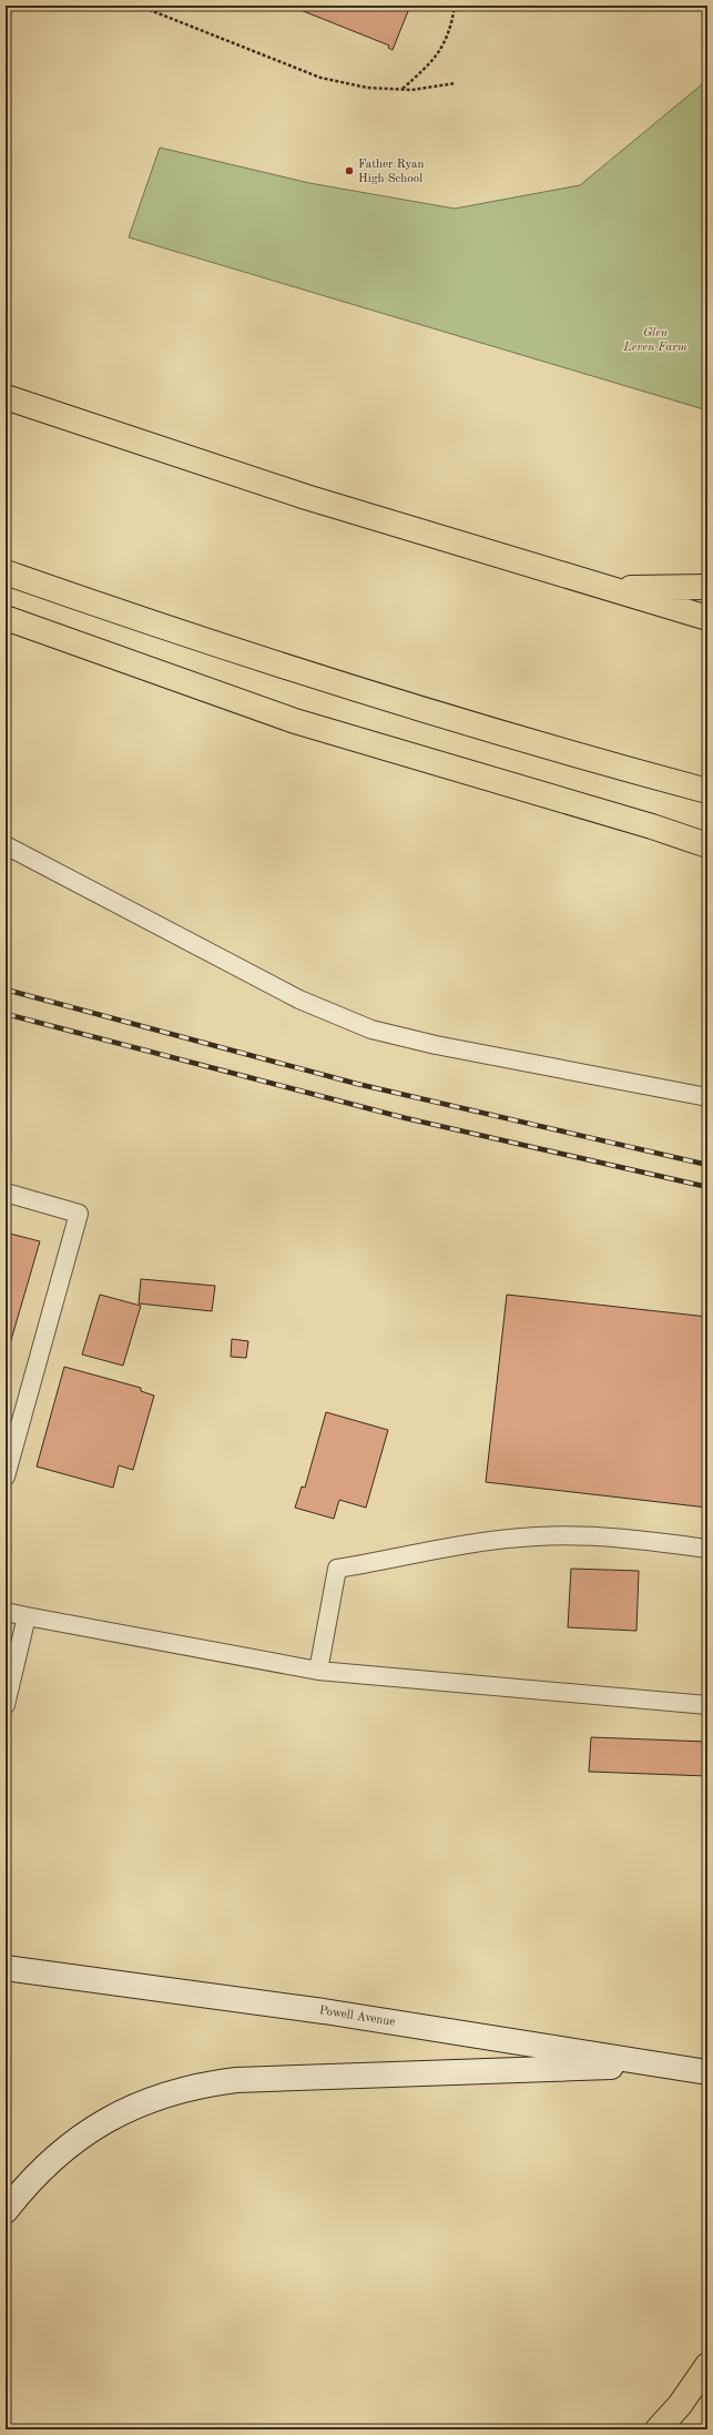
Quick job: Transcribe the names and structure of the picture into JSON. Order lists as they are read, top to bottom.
{
  "streets": {
    "main road": ["Powell Avenue"]
  },
  "parks": ["Glen Leven Farm"],
  "places": ["Father Ryan High School"]
}
